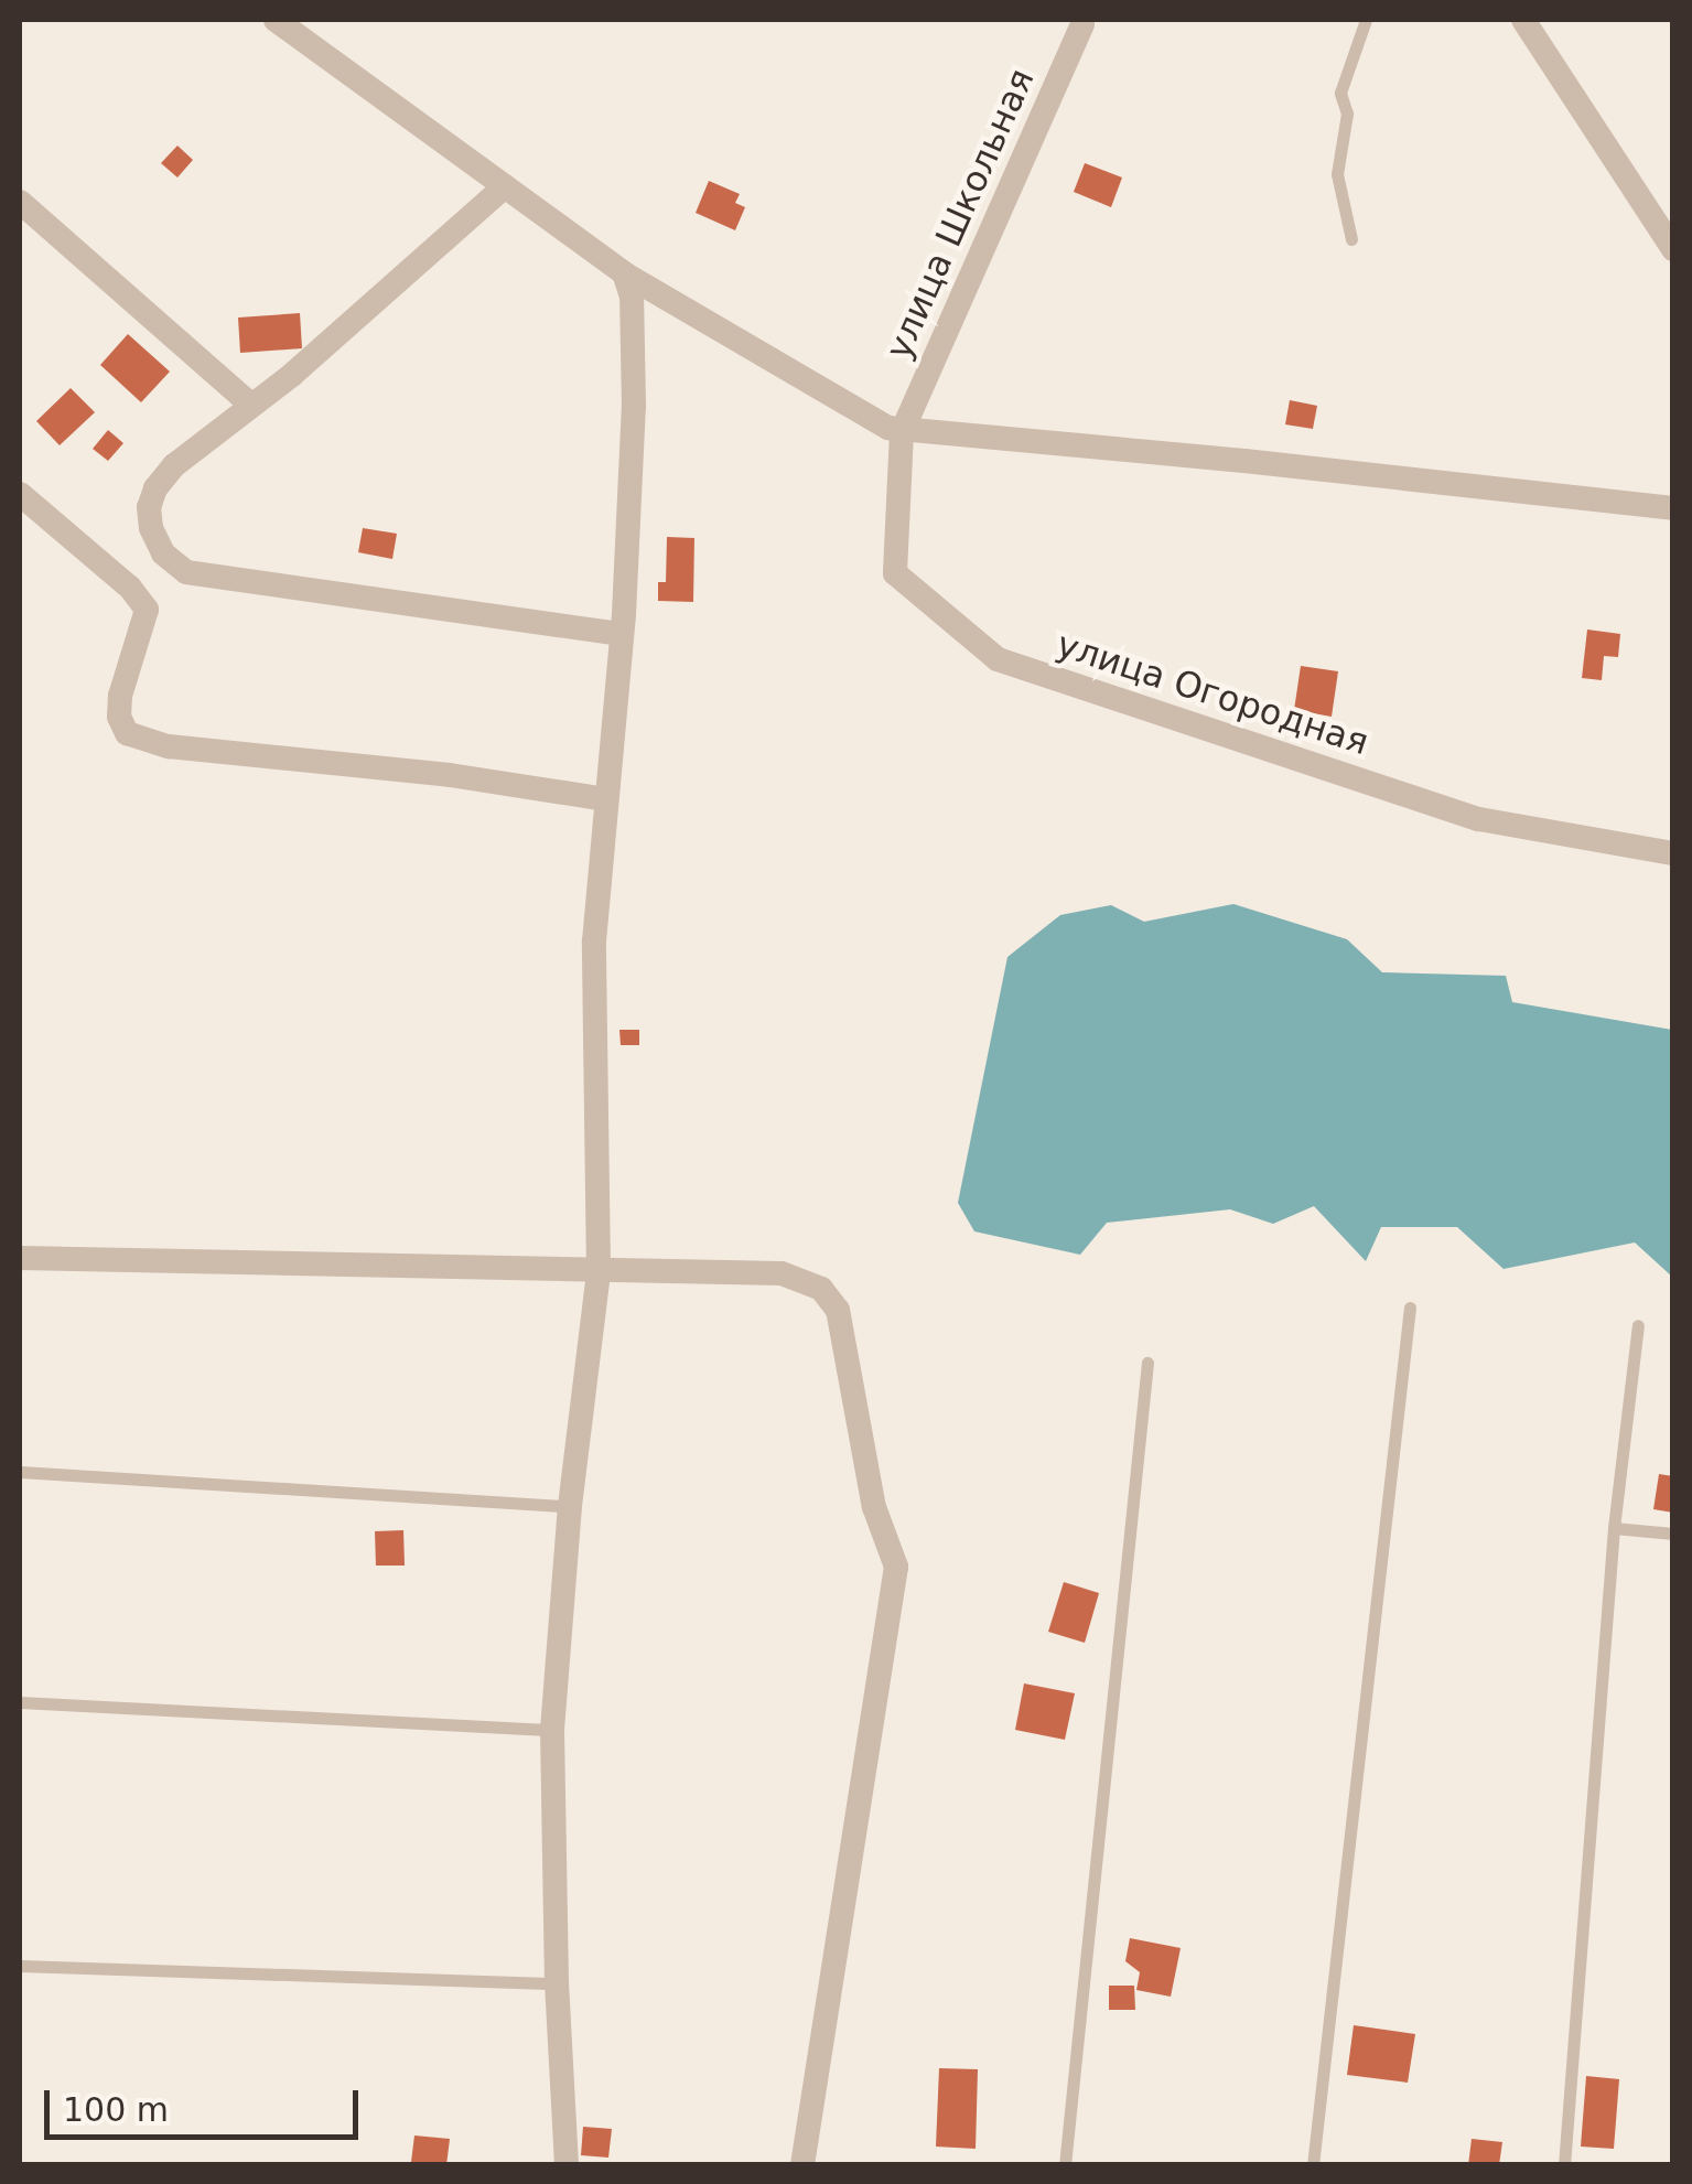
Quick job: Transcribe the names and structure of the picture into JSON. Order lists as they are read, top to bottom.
{
  "streets": {
    "street": ["улица Школьная", "улица Огородная"]
  },
  "crossings": [
    ["улица Школьная", "улица Огородная"]
  ],
  "scale_bar": "100 m"
}
